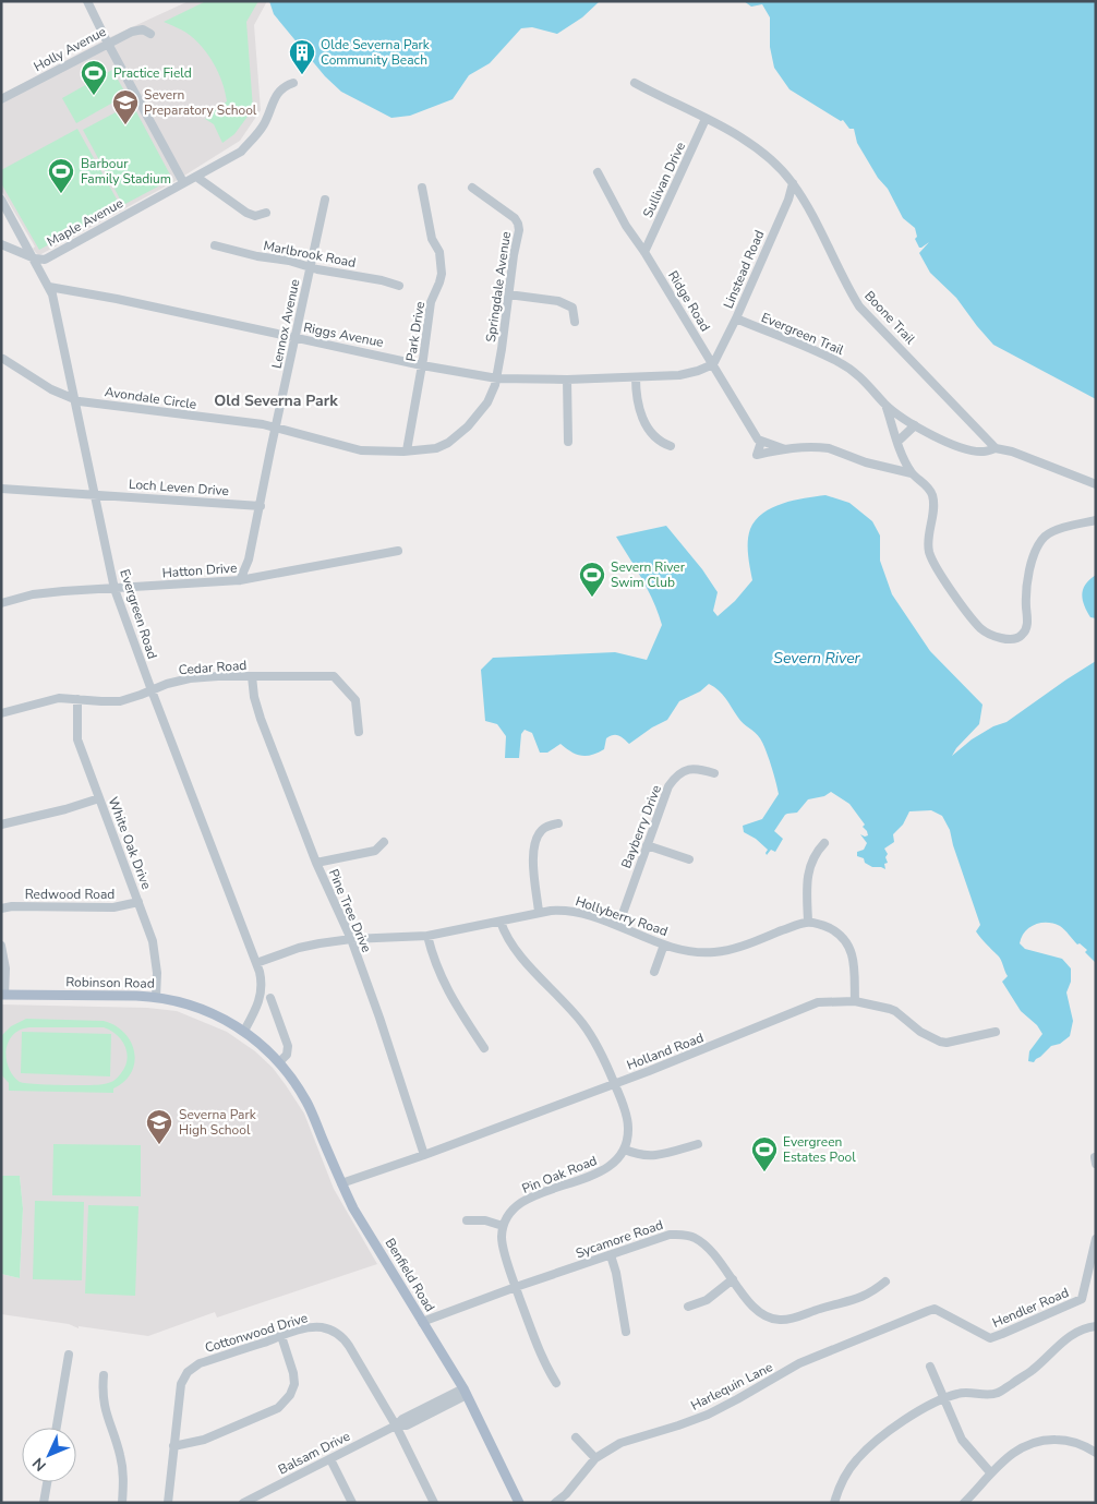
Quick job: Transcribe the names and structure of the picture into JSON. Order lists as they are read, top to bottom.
{
  "streets": {
    "main road": ["Robinson Road", "Benfield Road"],
    "street": [
      "Holly Avenue",
      "Sullivan Drive",
      "Maple Avenue",
      "Marlbrook Road",
      "Linstead Road",
      "Springdale Avenue",
      "Ridge Road",
      "Boone Trail",
      "Lennox Avenue",
      "Park Drive",
      "Evergreen Trail",
      "Riggs Avenue",
      "Avondale Circle",
      "Loch Leven Drive",
      "Hatton Drive",
      "Evergreen Road",
      "Cedar Road",
      "Bayberry Drive",
      "White Oak Drive",
      "Redwood Road",
      "Pine Tree Drive",
      "Hollyberry Road",
      "Holland Road",
      "Pin Oak Road",
      "Sycamore Road",
      "Hendler Road",
      "Cottonwood Drive",
      "Harlequin Lane",
      "Balsam Drive"
    ]
  },
  "crossings": [
    ["Sullivan Drive", "Ridge Road"],
    ["Sullivan Drive", "Boone Trail"],
    ["Maple Avenue", "Evergreen Road"],
    ["Marlbrook Road", "Lennox Avenue"],
    ["Linstead Road", "Ridge Road"],
    ["Linstead Road", "Boone Trail"],
    ["Linstead Road", "Evergreen Trail"],
    ["Linstead Road", "Riggs Avenue"],
    ["Springdale Avenue", "Riggs Avenue"],
    ["Springdale Avenue", "Avondale Circle"],
    ["Ridge Road", "Riggs Avenue"],
    ["Boone Trail", "Evergreen Trail"],
    ["Lennox Avenue", "Riggs Avenue"],
    ["Lennox Avenue", "Avondale Circle"],
    ["Lennox Avenue", "Loch Leven Drive"],
    ["Lennox Avenue", "Hatton Drive"],
    ["Park Drive", "Riggs Avenue"],
    ["Park Drive", "Avondale Circle"],
    ["Riggs Avenue", "Avondale Circle"],
    ["Riggs Avenue", "Evergreen Road"],
    ["Avondale Circle", "Evergreen Road"],
    ["Loch Leven Drive", "Evergreen Road"],
    ["Hatton Drive", "Evergreen Road"],
    ["Evergreen Road", "Cedar Road"],
    ["Evergreen Road", "Hollyberry Road"],
    ["Evergreen Road", "Robinson Road"],
    ["Evergreen Road", "Benfield Road"],
    ["Cedar Road", "White Oak Drive"],
    ["Cedar Road", "Pine Tree Drive"],
    ["Bayberry Drive", "Hollyberry Road"],
    ["White Oak Drive", "Redwood Road"],
    ["White Oak Drive", "Robinson Road"],
    ["Pine Tree Drive", "Hollyberry Road"],
    ["Pine Tree Drive", "Holland Road"],
    ["Robinson Road", "Benfield Road"],
    ["Holland Road", "Benfield Road"],
    ["Sycamore Road", "Benfield Road"],
    ["Benfield Road", "Balsam Drive"],
    ["Hendler Road", "Harlequin Lane"],
    ["Cottonwood Drive", "Balsam Drive"]
  ],
  "districts": ["Old Severna Park"],
  "water": ["Severn River"],
  "places": {
    "building": ["Olde Severna Park Community Beach"],
    "sports": [
      "Practice Field",
      "Barbour Family Stadium",
      "Severn River Swim Club",
      "Evergreen Estates Pool"
    ],
    "school or university": ["Severn Preparatory School", "Severna Park High School"]
  },
  "north": "bottom left"
}
